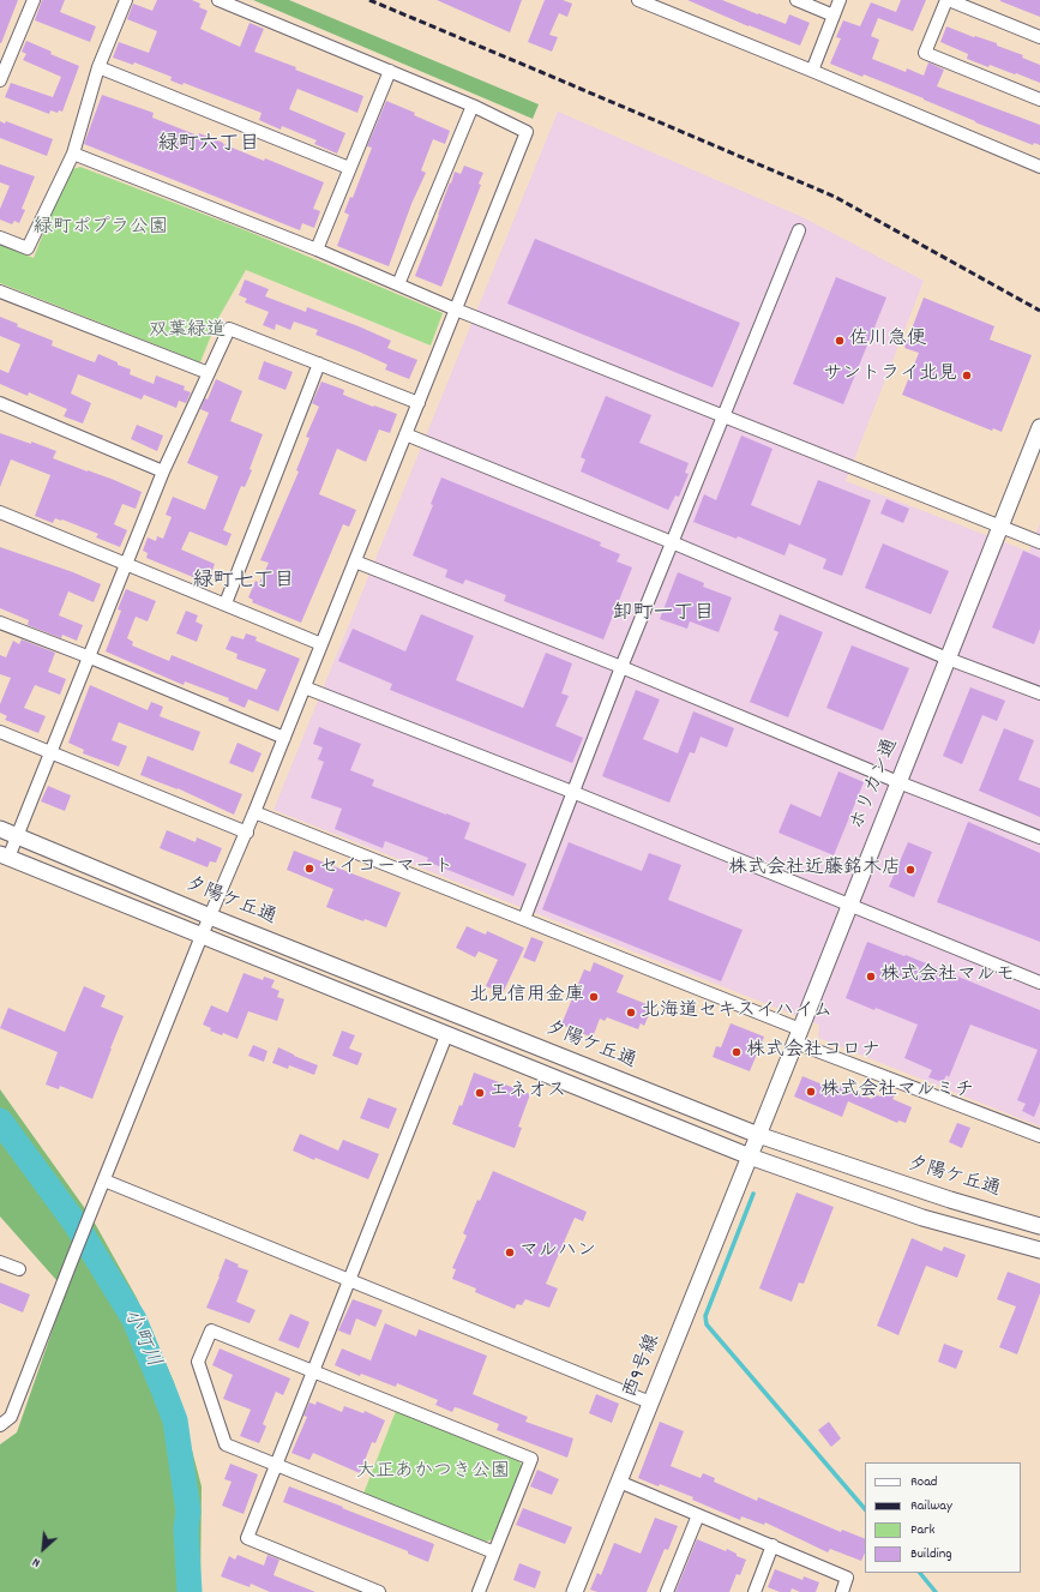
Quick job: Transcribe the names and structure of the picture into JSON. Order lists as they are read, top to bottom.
{
  "streets": {
    "street": ["ホリカン通", "夕陽ケ丘通", "西9号線"]
  },
  "crossings": [
    ["ホリカン通", "夕陽ケ丘通"],
    ["ホリカン通", "西9号線"]
  ],
  "districts": ["緑町六丁目", "緑町七丁目", "卸町一丁目"],
  "water": ["小町川"],
  "parks": ["緑町ポプラ公園", "双葉緑道", "大正あかつき公園"],
  "places": [
    "佐川急便",
    "サントライ北見",
    "セイコーマート",
    "株式会社近藤銘木店",
    "株式会社マルモ",
    "北見信用金庫",
    "北海道セキスイハイム",
    "株式会社コロナ",
    "株式会社マルミチ",
    "エネオス",
    "マルハン"
  ],
  "legend": [
    "Road",
    "Railway",
    "Park",
    "Building"
  ],
  "north": "bottom left"
}
